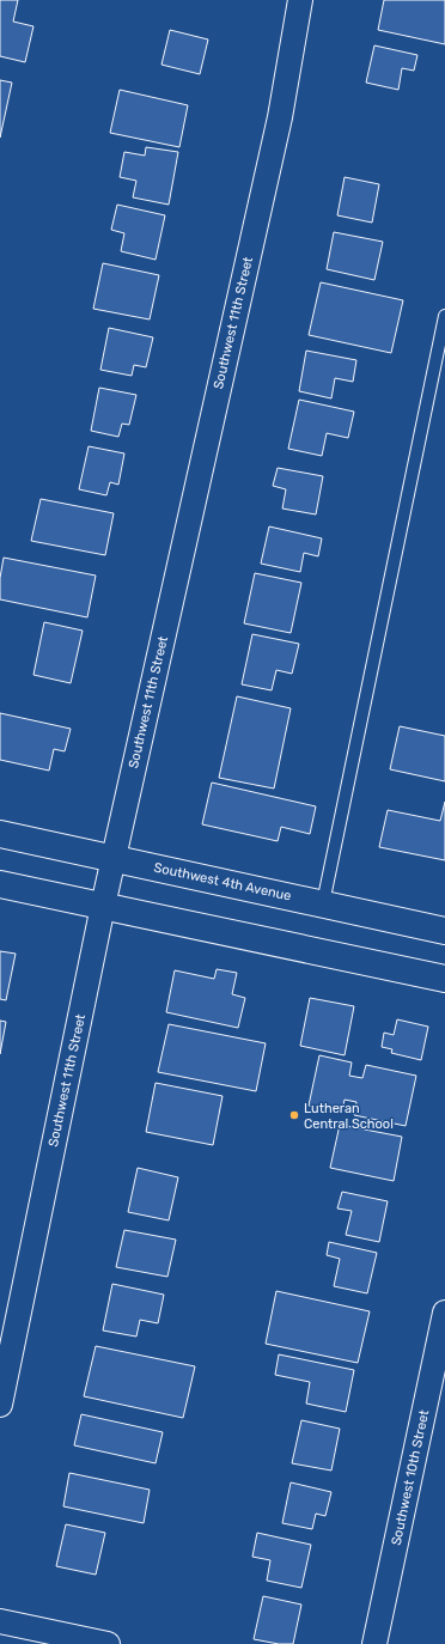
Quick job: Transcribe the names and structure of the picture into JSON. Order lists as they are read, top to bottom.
{
  "streets": {
    "main road": ["Southwest 4th Avenue"],
    "street": ["Southwest 11th Street", "Southwest 10th Street"]
  },
  "crossings": [
    ["Southwest 11th Street", "Southwest 4th Avenue"]
  ],
  "places": ["Lutheran Central School"]
}
